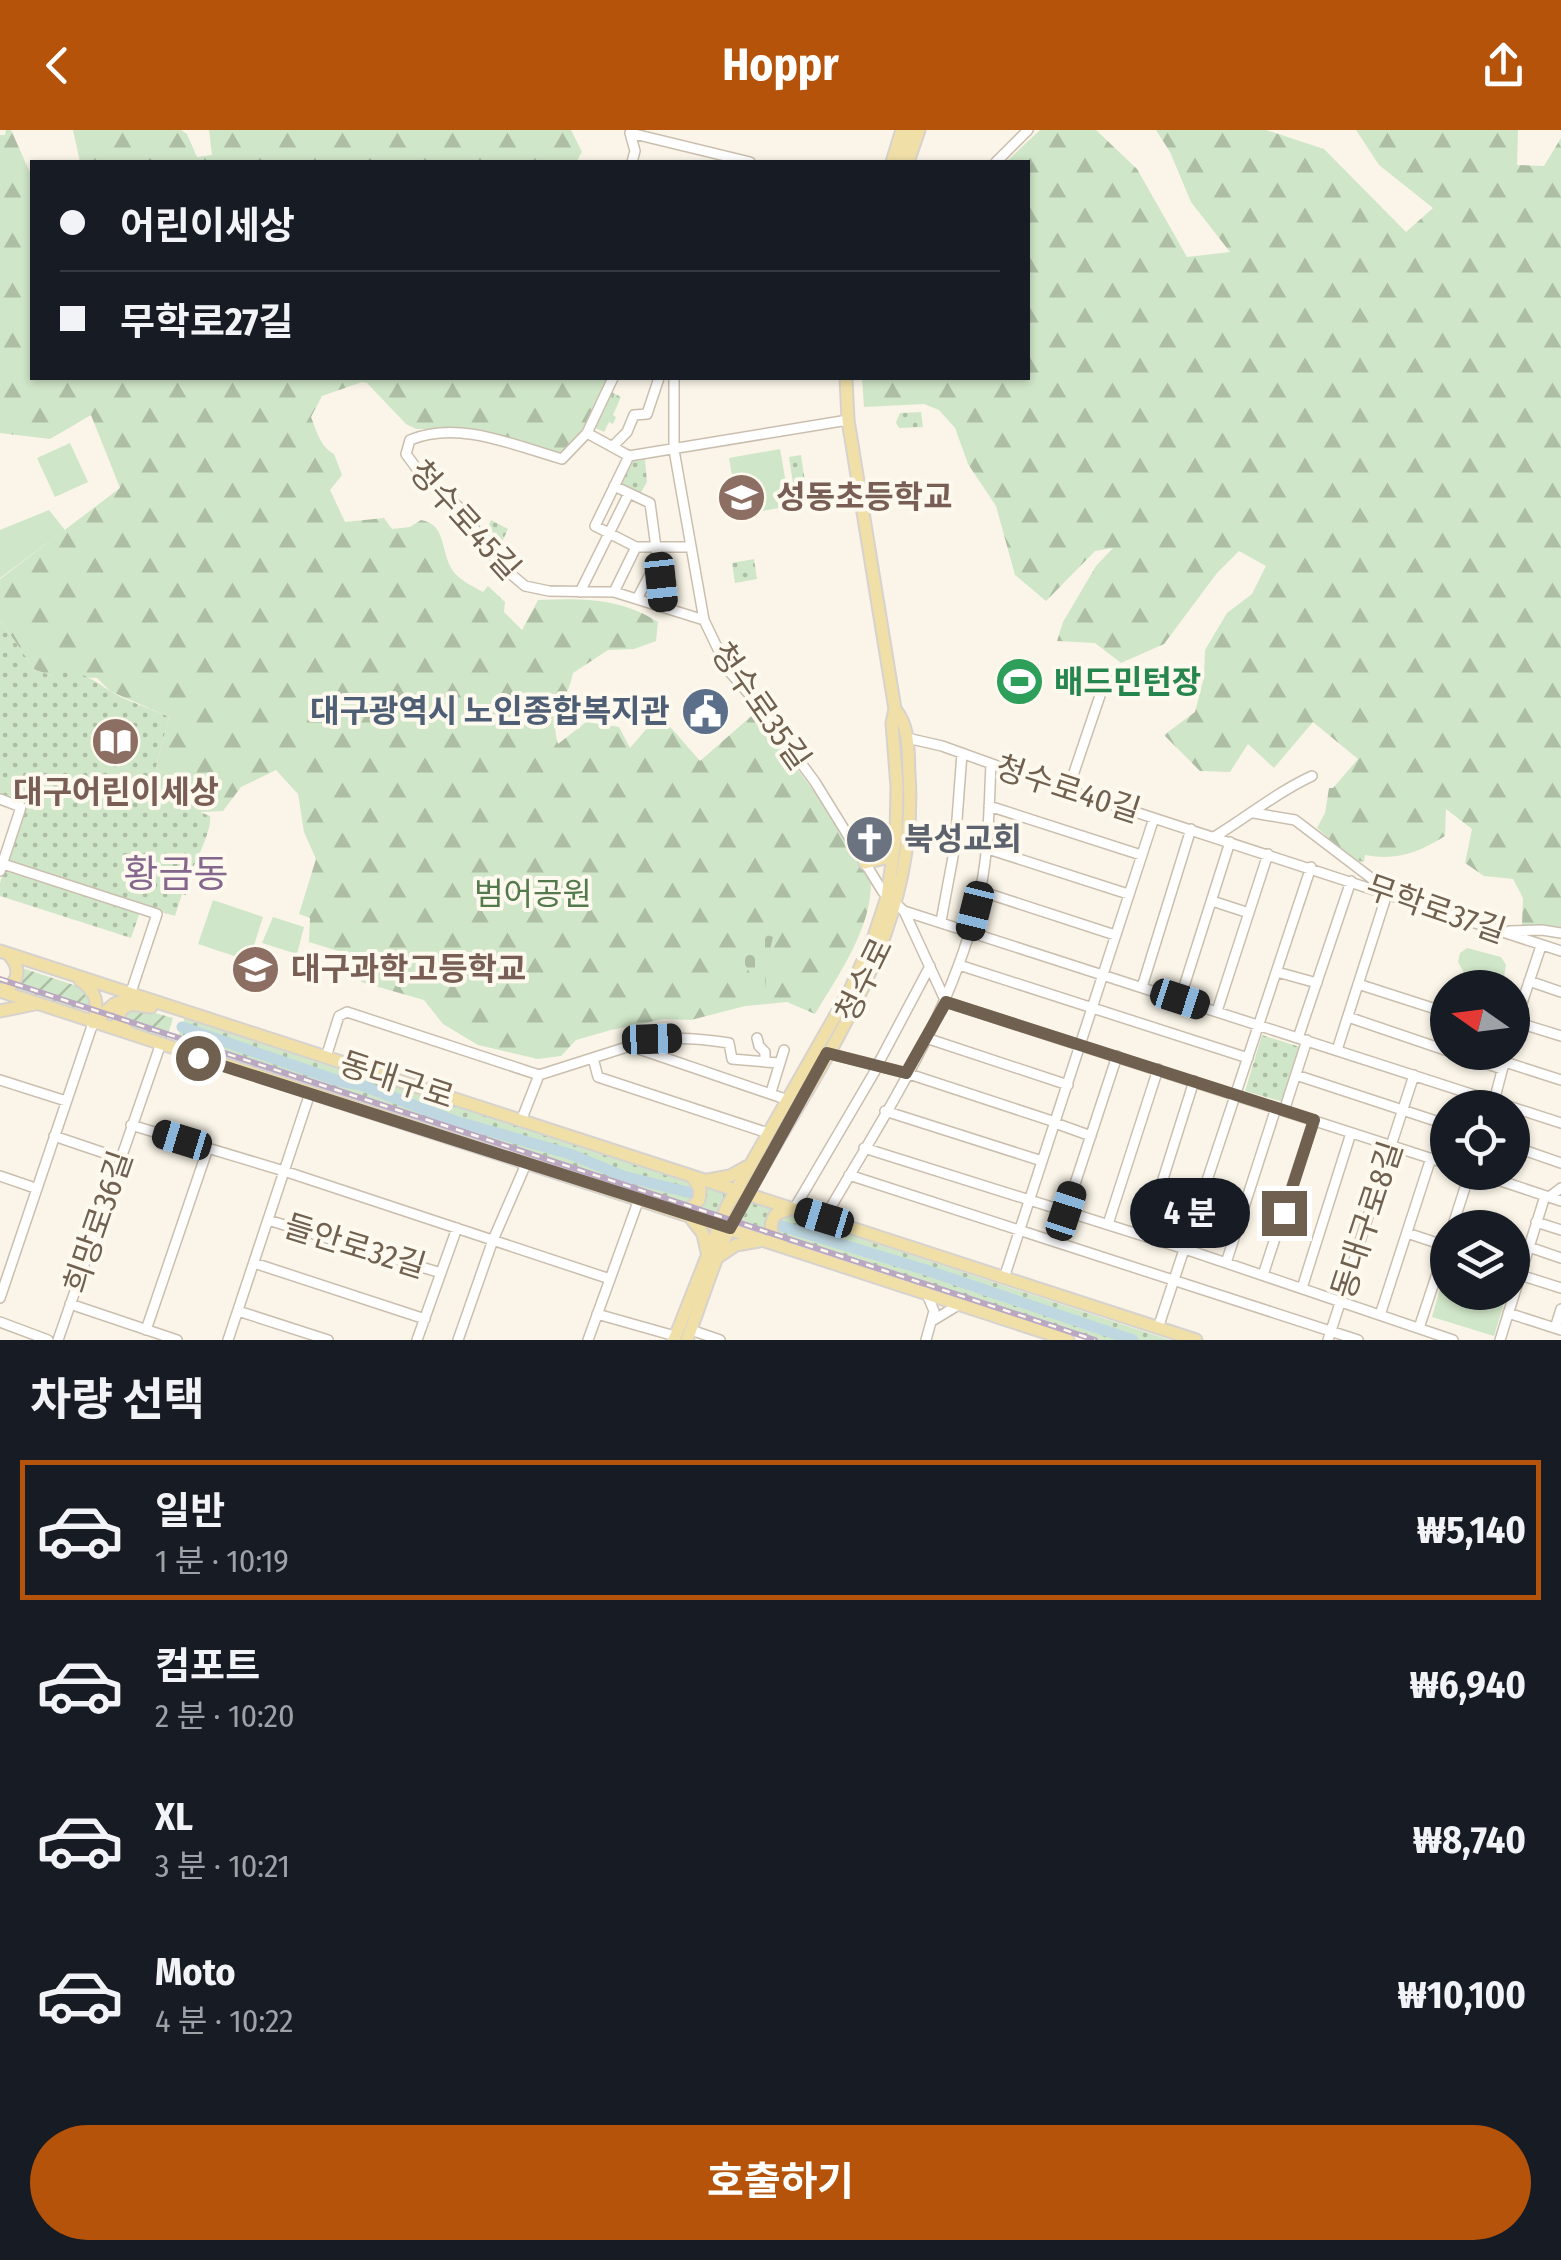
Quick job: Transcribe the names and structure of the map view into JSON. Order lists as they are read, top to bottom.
{
  "streets": {
    "main road": ["청수로", "동대구로"],
    "street": [
      "청수로45길",
      "청수로35길",
      "청수로40길",
      "무학로37길",
      "동대구로8길",
      "희망로36길",
      "들안로32길"
    ]
  },
  "crossings": [
    ["청수로45길", "청수로35길"],
    ["청수로35길", "청수로"],
    ["청수로40길", "무학로37길"],
    ["청수로40길", "청수로"],
    ["청수로", "동대구로"],
    ["동대구로", "들안로32길"],
    ["희망로36길", "들안로32길"]
  ],
  "districts": ["황금동"],
  "parks": ["범어공원"],
  "places": {
    "school or university": ["성동초등학교", "대구과학고등학교"],
    "sports": ["배드민턴장"],
    "public building": ["대구광역시 노인종합복지관"],
    "library": ["대구어린이세상"],
    "church": ["북성교회"]
  },
  "north": "left",
  "page": {
    "header": "Hoppr",
    "banner": ["어린이세상", "무학로27길"],
    "bubble": "4 분",
    "heading": "차량 선택",
    "list": [
      {
        "name": "일반",
        "note": "1 분 · 10:19",
        "value": "₩5,140"
      },
      {
        "name": "컴포트",
        "note": "2 분 · 10:20",
        "value": "₩6,940"
      },
      {
        "name": "XL",
        "note": "3 분 · 10:21",
        "value": "₩8,740"
      },
      {
        "name": "Moto",
        "note": "4 분 · 10:22",
        "value": "₩10,100"
      }
    ],
    "buttons": "호출하기"
  }
}
